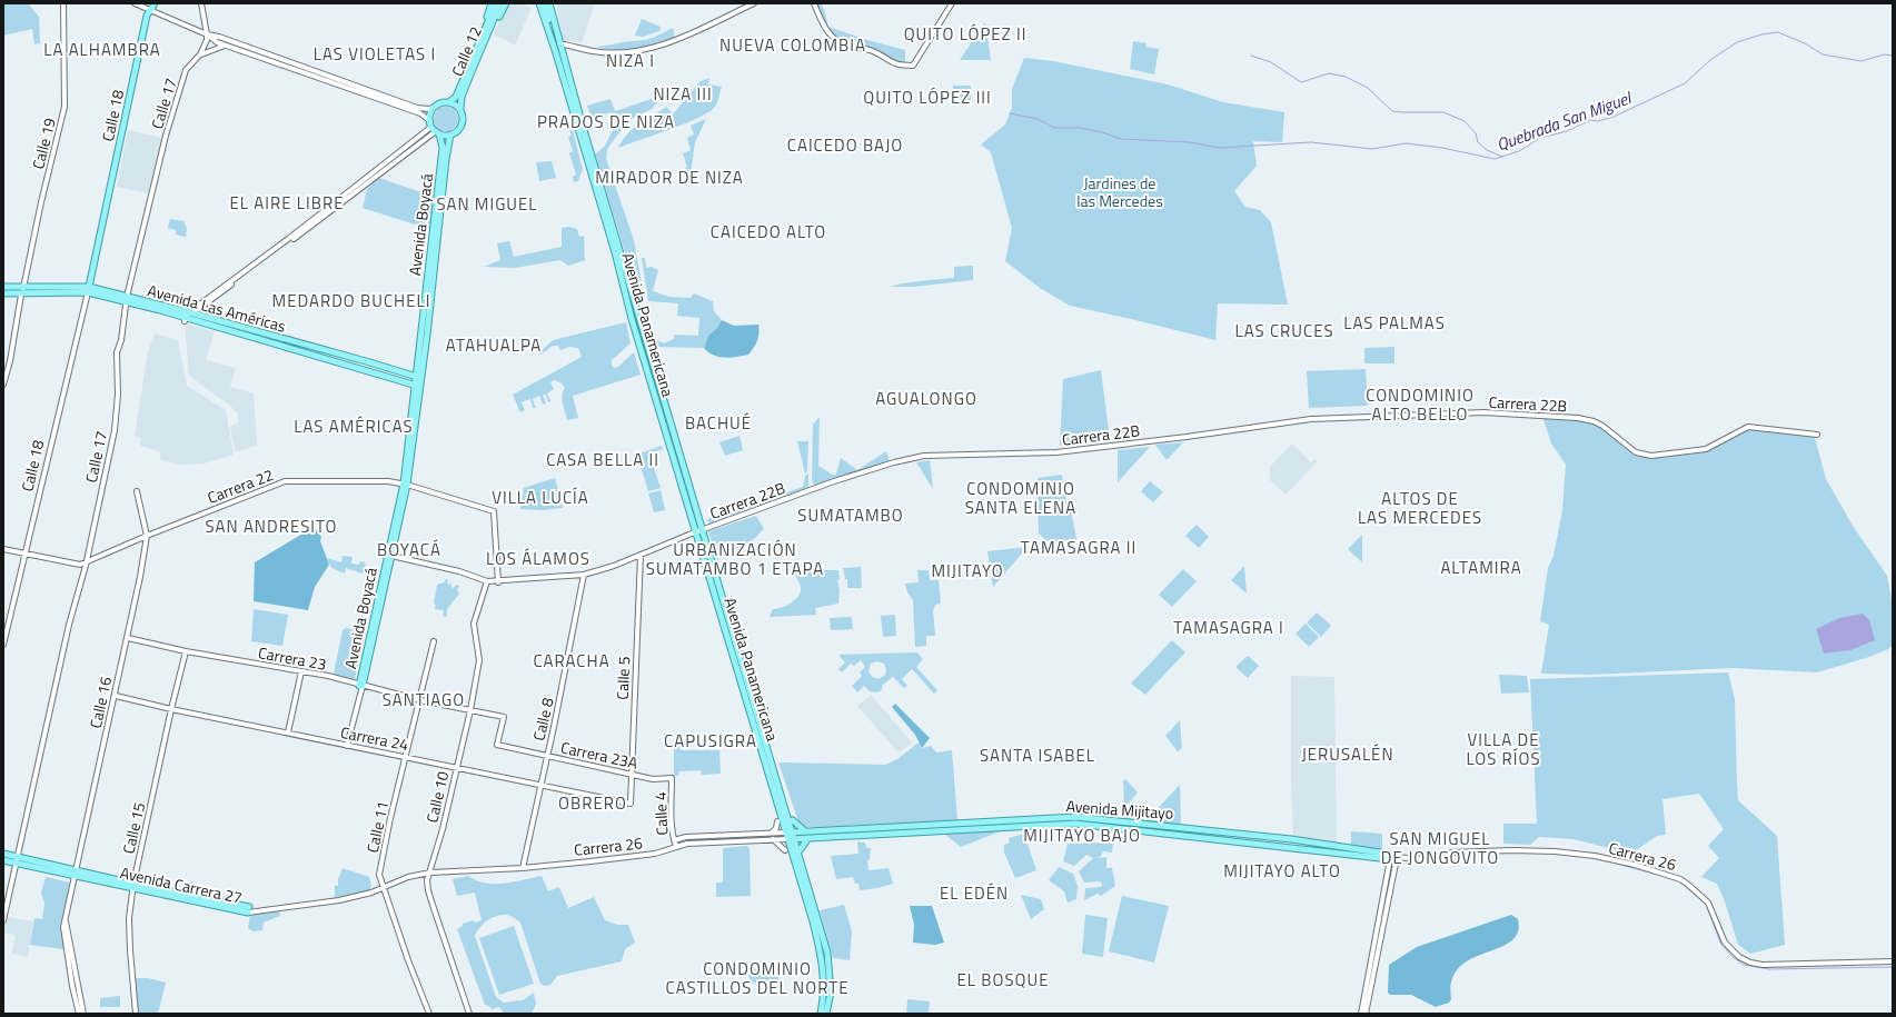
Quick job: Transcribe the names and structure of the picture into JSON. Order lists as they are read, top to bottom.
{
  "streets": {
    "main road": [
      "Calle 12",
      "Calle 18",
      "Avenida Boyacá",
      "Avenida Las Américas",
      "Avenida Panamericana",
      "Avenida Mijitayo",
      "Avenida Carrera 27"
    ],
    "street": [
      "Calle 17",
      "Calle 19",
      "Carrera 22B",
      "Carrera 22",
      "Carrera 23",
      "Calle 5",
      "Calle 16",
      "Calle 8",
      "Carrera 24",
      "Carrera 23A",
      "Calle 10",
      "Calle 4",
      "Calle 11",
      "Calle 15",
      "Carrera 26"
    ]
  },
  "crossings": [
    ["Calle 12", "Avenida Boyacá"],
    ["Calle 17", "Avenida Las Américas"],
    ["Calle 17", "Carrera 22"],
    ["Calle 17", "Avenida Carrera 27"],
    ["Calle 18", "Avenida Las Américas"],
    ["Calle 18", "Carrera 22"],
    ["Calle 19", "Avenida Las Américas"],
    ["Avenida Boyacá", "Avenida Las Américas"],
    ["Avenida Boyacá", "Carrera 22B"],
    ["Avenida Boyacá", "Carrera 22"],
    ["Avenida Boyacá", "Carrera 23"],
    ["Avenida Panamericana", "Carrera 22B"],
    ["Avenida Panamericana", "Avenida Mijitayo"],
    ["Avenida Panamericana", "Carrera 26"],
    ["Carrera 22B", "Carrera 22"],
    ["Carrera 22B", "Calle 5"],
    ["Carrera 22B", "Calle 8"],
    ["Carrera 22B", "Calle 10"],
    ["Carrera 22", "Calle 16"],
    ["Carrera 23", "Calle 16"],
    ["Carrera 23", "Carrera 23A"],
    ["Carrera 23", "Calle 10"],
    ["Carrera 23", "Calle 11"],
    ["Carrera 23", "Calle 15"],
    ["Calle 5", "Carrera 24"],
    ["Calle 5", "Carrera 23A"],
    ["Calle 16", "Carrera 24"],
    ["Calle 16", "Avenida Carrera 27"],
    ["Calle 8", "Carrera 24"],
    ["Calle 8", "Carrera 23A"],
    ["Calle 8", "Carrera 26"],
    ["Carrera 24", "Calle 10"],
    ["Carrera 24", "Calle 11"],
    ["Carrera 24", "Calle 15"],
    ["Carrera 23A", "Calle 4"],
    ["Calle 10", "Carrera 26"],
    ["Calle 10", "Avenida Carrera 27"],
    ["Avenida Mijitayo", "Carrera 26"],
    ["Calle 4", "Carrera 26"],
    ["Calle 11", "Avenida Carrera 27"],
    ["Calle 15", "Avenida Carrera 27"],
    ["Carrera 26", "Avenida Carrera 27"]
  ],
  "districts": [
    "QUITO LÓPEZ II",
    "NUEVA COLOMBIA",
    "LA ALHAMBRA",
    "LAS VIOLETAS I",
    "NIZA I",
    "NIZA III",
    "QUITO LÓPEZ III",
    "PRADOS DE NIZA",
    "CAICEDO BAJO",
    "MIRADOR DE NIZA",
    "EL AIRE LIBRE",
    "SAN MIGUEL",
    "CAICEDO ALTO",
    "MEDARDO BUCHELI",
    "LAS PALMAS",
    "LAS CRUCES",
    "ATAHUALPA",
    "CONDOMINIO ALTO BELLO",
    "AGUALONGO",
    "BACHUÉ",
    "LAS AMÉRICAS",
    "CASA BELLA II",
    "CONDOMINIO SANTA ELENA",
    "VILLA LUCÍA",
    "ALTOS DE LAS MERCEDES",
    "SUMATAMBO",
    "SAN ANDRESITO",
    "TAMASAGRA II",
    "BOYACÁ",
    "URBANIZACIÓN SUMATAMBO 1 ETAPA",
    "LOS ÁLAMOS",
    "ALTAMIRA",
    "MIJITAYO",
    "TAMASAGRA I",
    "CARACHA",
    "SANTIAGO",
    "VILLA DE LOS RÍOS",
    "CAPUSIGRA",
    "JERUSALÉN",
    "SANTA ISABEL",
    "OBRERO",
    "MIJITAYO BAJO",
    "SAN MIGUEL DE JONGOVITO",
    "MIJITAYO ALTO",
    "EL EDÉN",
    "CONDOMINIO CASTILLOS DEL NORTE",
    "EL BOSQUE"
  ],
  "water": ["Quebrada San Miguel"],
  "parks": ["Jardines de las Mercedes"]
}
